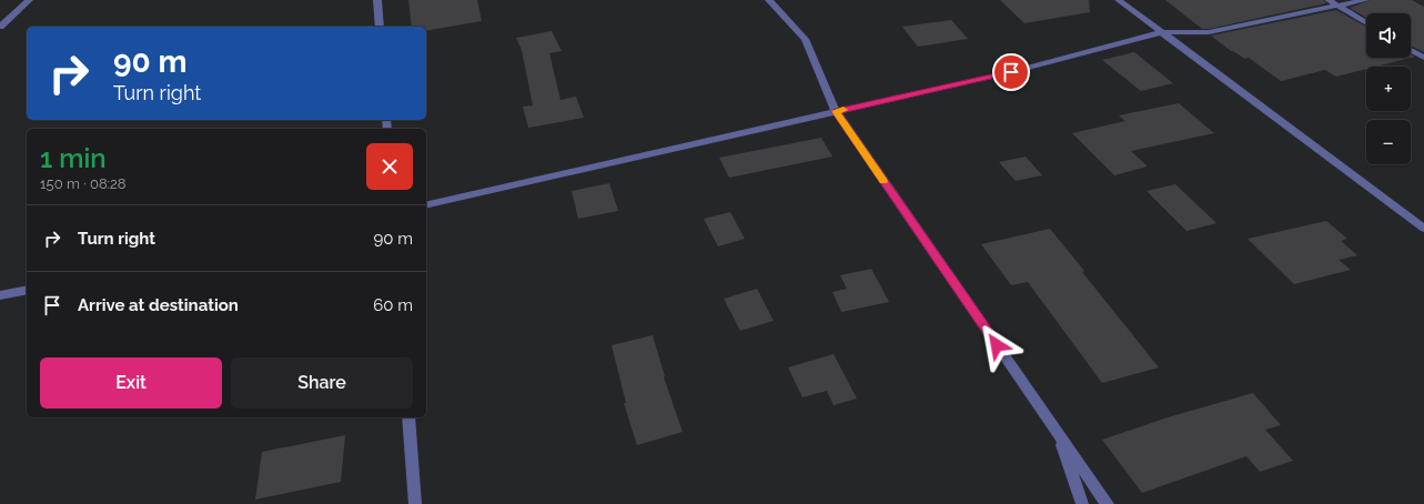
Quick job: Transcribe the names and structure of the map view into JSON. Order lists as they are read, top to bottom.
{
  "page": {
    "map_buttons": ["+", "−"],
    "turn": ["90 m", "Turn right"],
    "heading": ["1 min", "150 m · 08:28"],
    "list": [
      {
        "name": "Turn right",
        "value": "90 m"
      },
      {
        "name": "Arrive at destination",
        "value": "60 m"
      }
    ],
    "buttons": ["Exit", "Share"]
  }
}
